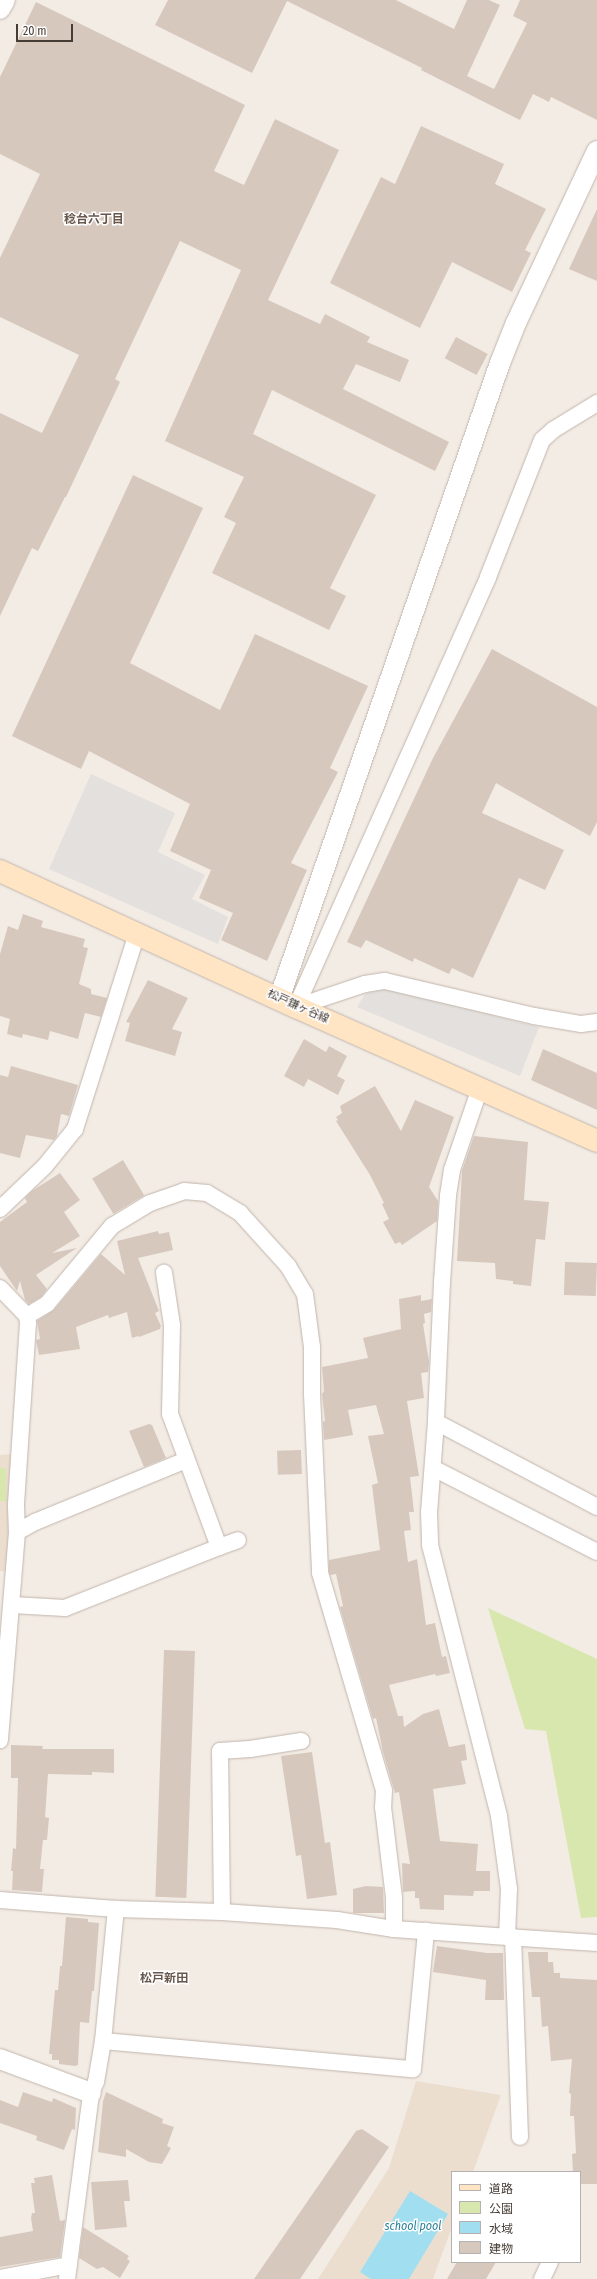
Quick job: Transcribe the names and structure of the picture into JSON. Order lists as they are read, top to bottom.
{
  "streets": {
    "main road": ["松戸鎌ヶ谷線"]
  },
  "districts": ["稔台六丁目", "松戸新田"],
  "water": ["school pool"],
  "legend": [
    "道路",
    "公園",
    "水域",
    "建物"
  ],
  "scale_bar": "20 m"
}
